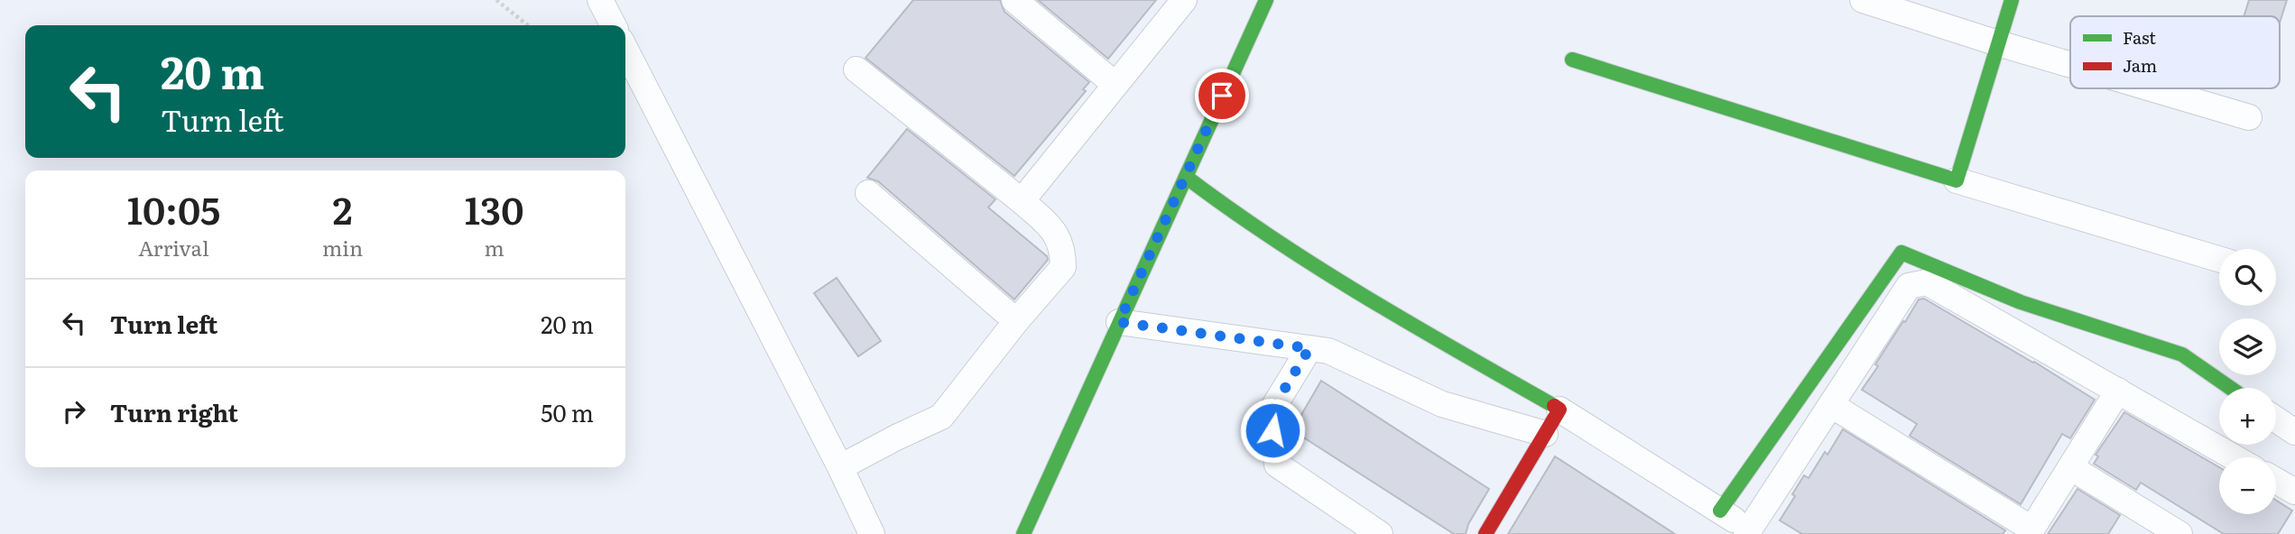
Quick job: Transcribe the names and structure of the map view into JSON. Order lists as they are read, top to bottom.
{
  "legend": ["Fast", "Jam"],
  "page": {
    "turn": ["20 m", "Turn left"],
    "eta": [
      "10:05",
      "Arrival",
      "2",
      "min",
      "130",
      "m"
    ],
    "map_buttons": ["+", "−"],
    "list": [
      {
        "name": "Turn left",
        "value": "20 m"
      },
      {
        "name": "Turn right",
        "value": "50 m"
      }
    ]
  }
}
